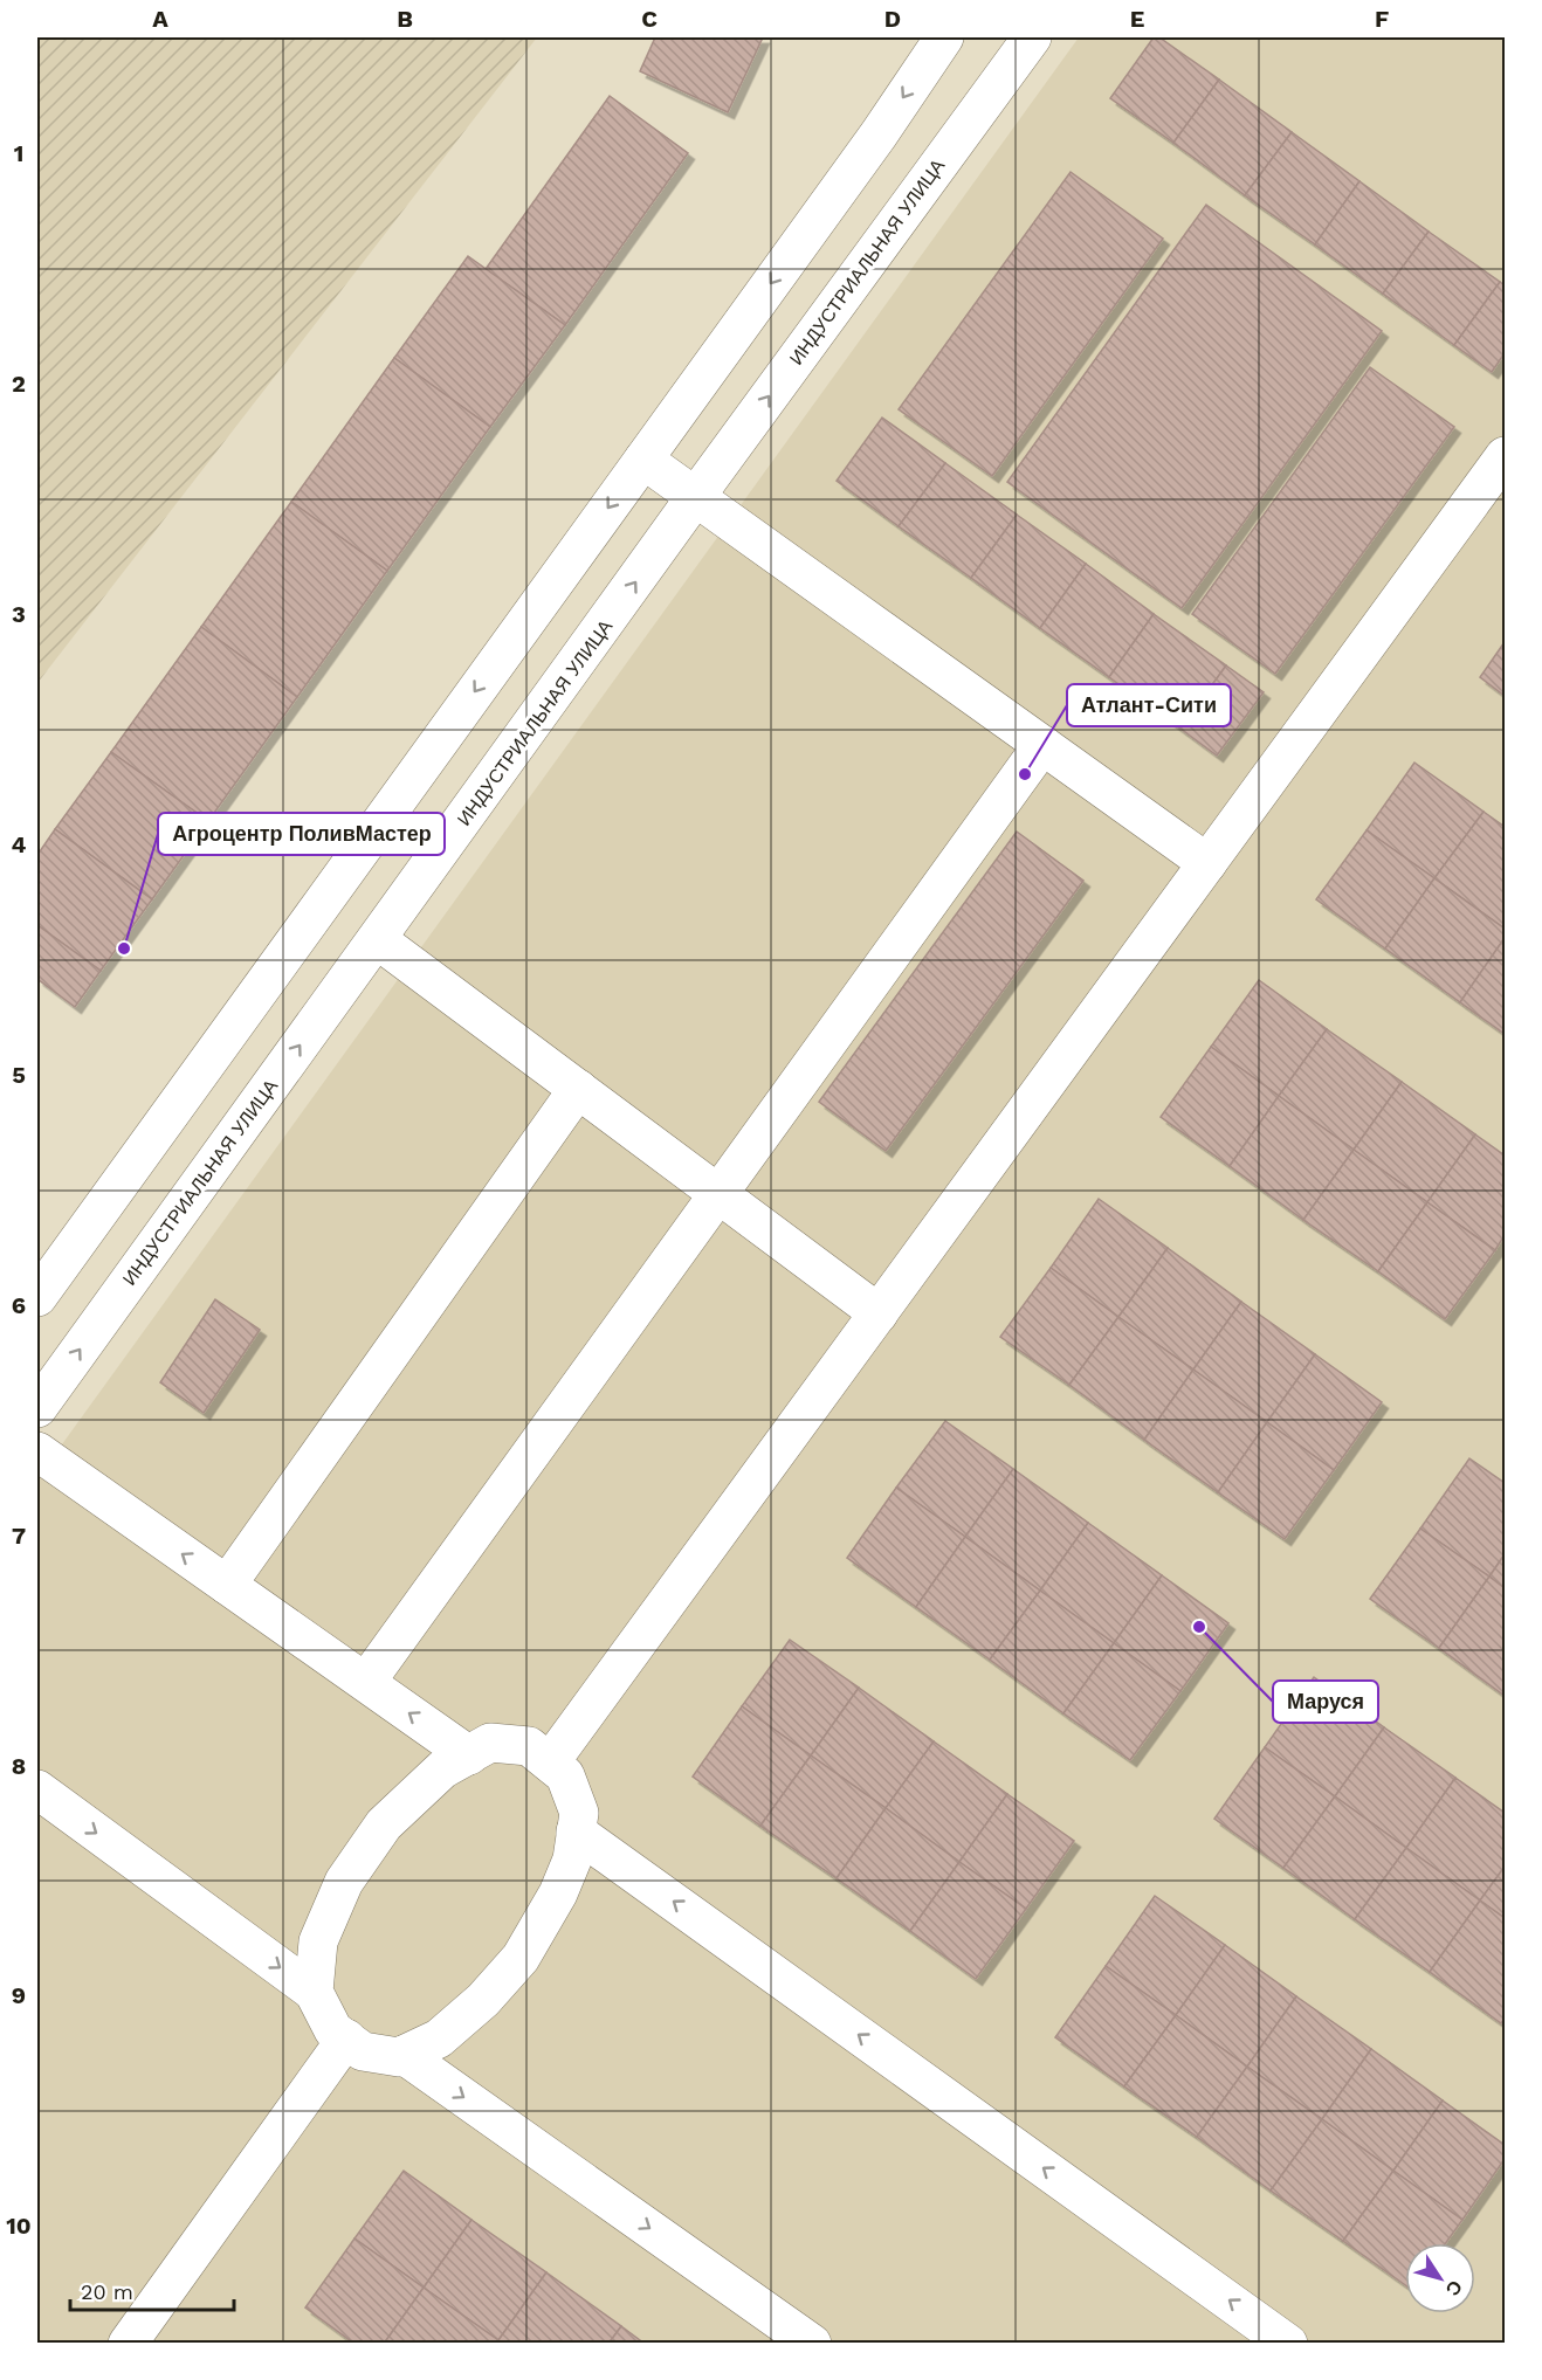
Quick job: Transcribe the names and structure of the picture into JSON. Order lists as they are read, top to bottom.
{
  "streets": {
    "street": ["ИНДУСТРИАЛЬНАЯ УЛИЦА"]
  },
  "places": ["Атлант-Сити", "Агроцентр ПоливМастер", "Маруся"],
  "scale_bar": "20 m",
  "north": "bottom right",
  "grid": {
    "columns": [
      "A",
      "B",
      "C",
      "D",
      "E",
      "F"
    ],
    "rows": [
      "1",
      "2",
      "3",
      "4",
      "5",
      "6",
      "7",
      "8",
      "9",
      "10"
    ]
  }
}
